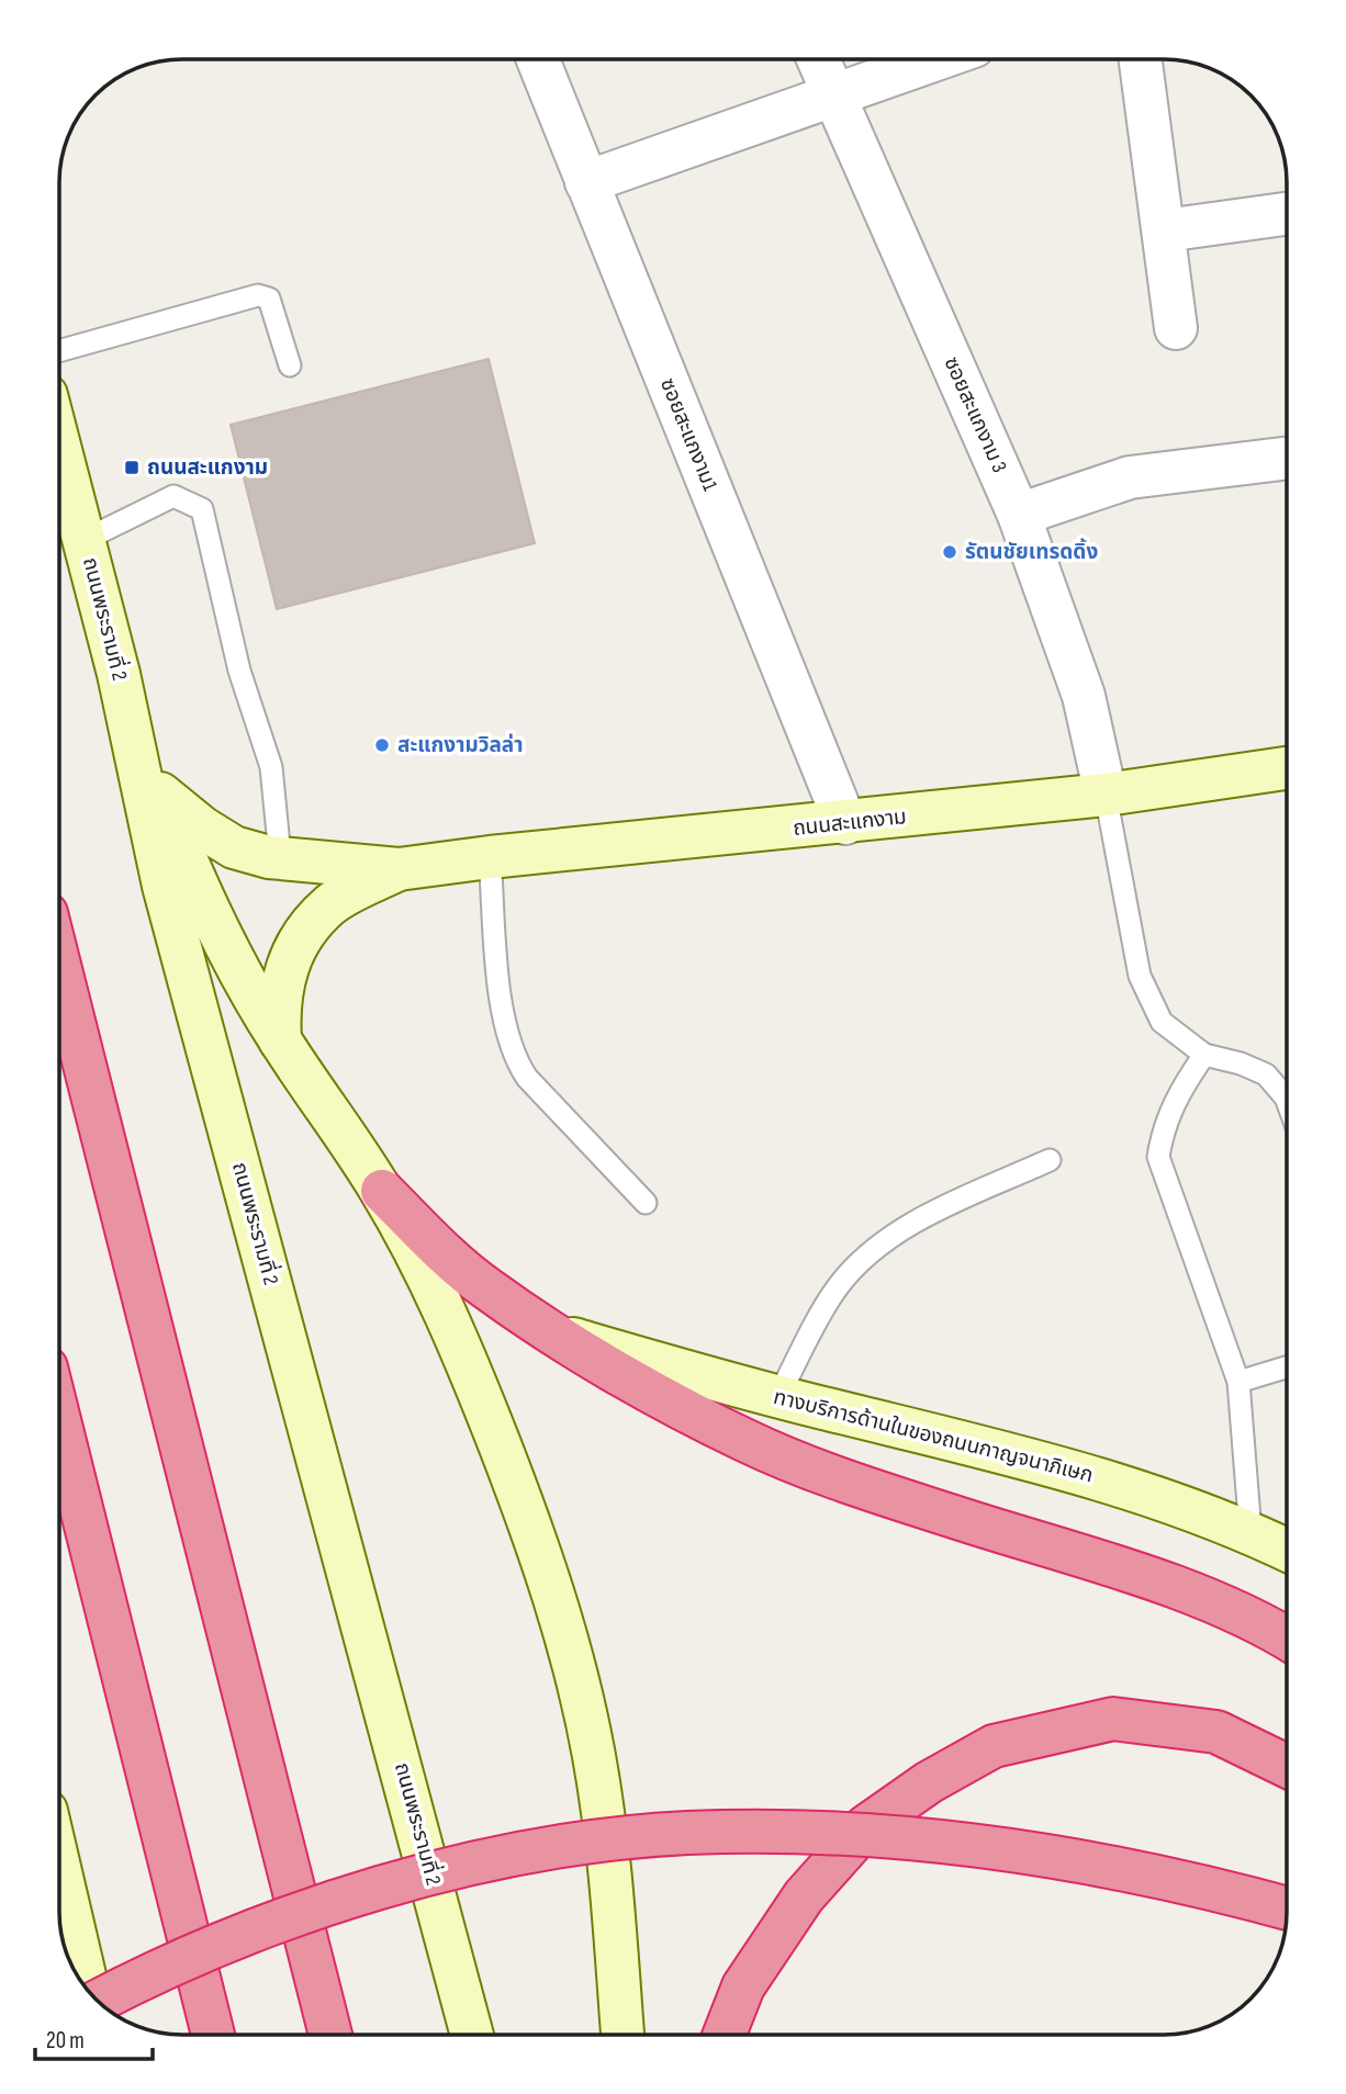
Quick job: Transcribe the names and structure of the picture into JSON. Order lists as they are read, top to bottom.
{
  "streets": {
    "main road": ["ถนนพระรามที่ 2", "ถนนสะแกงาม", "ทางบริการด้านในของถนนกาญจนาภิเษก"],
    "street": ["ซอยสะแกงาม 3", "ซอยสะแกงาม1"]
  },
  "crossings": [
    ["ซอยสะแกงาม 3", "ถนนสะแกงาม"],
    ["ซอยสะแกงาม1", "ถนนสะแกงาม"]
  ],
  "places": {
    "transit": ["ถนนสะแกงาม"],
    "other": ["รัตนชัยเทรดดิ้ง", "สะแกงามวิลล่า"]
  },
  "scale_bar": "20 m"
}
